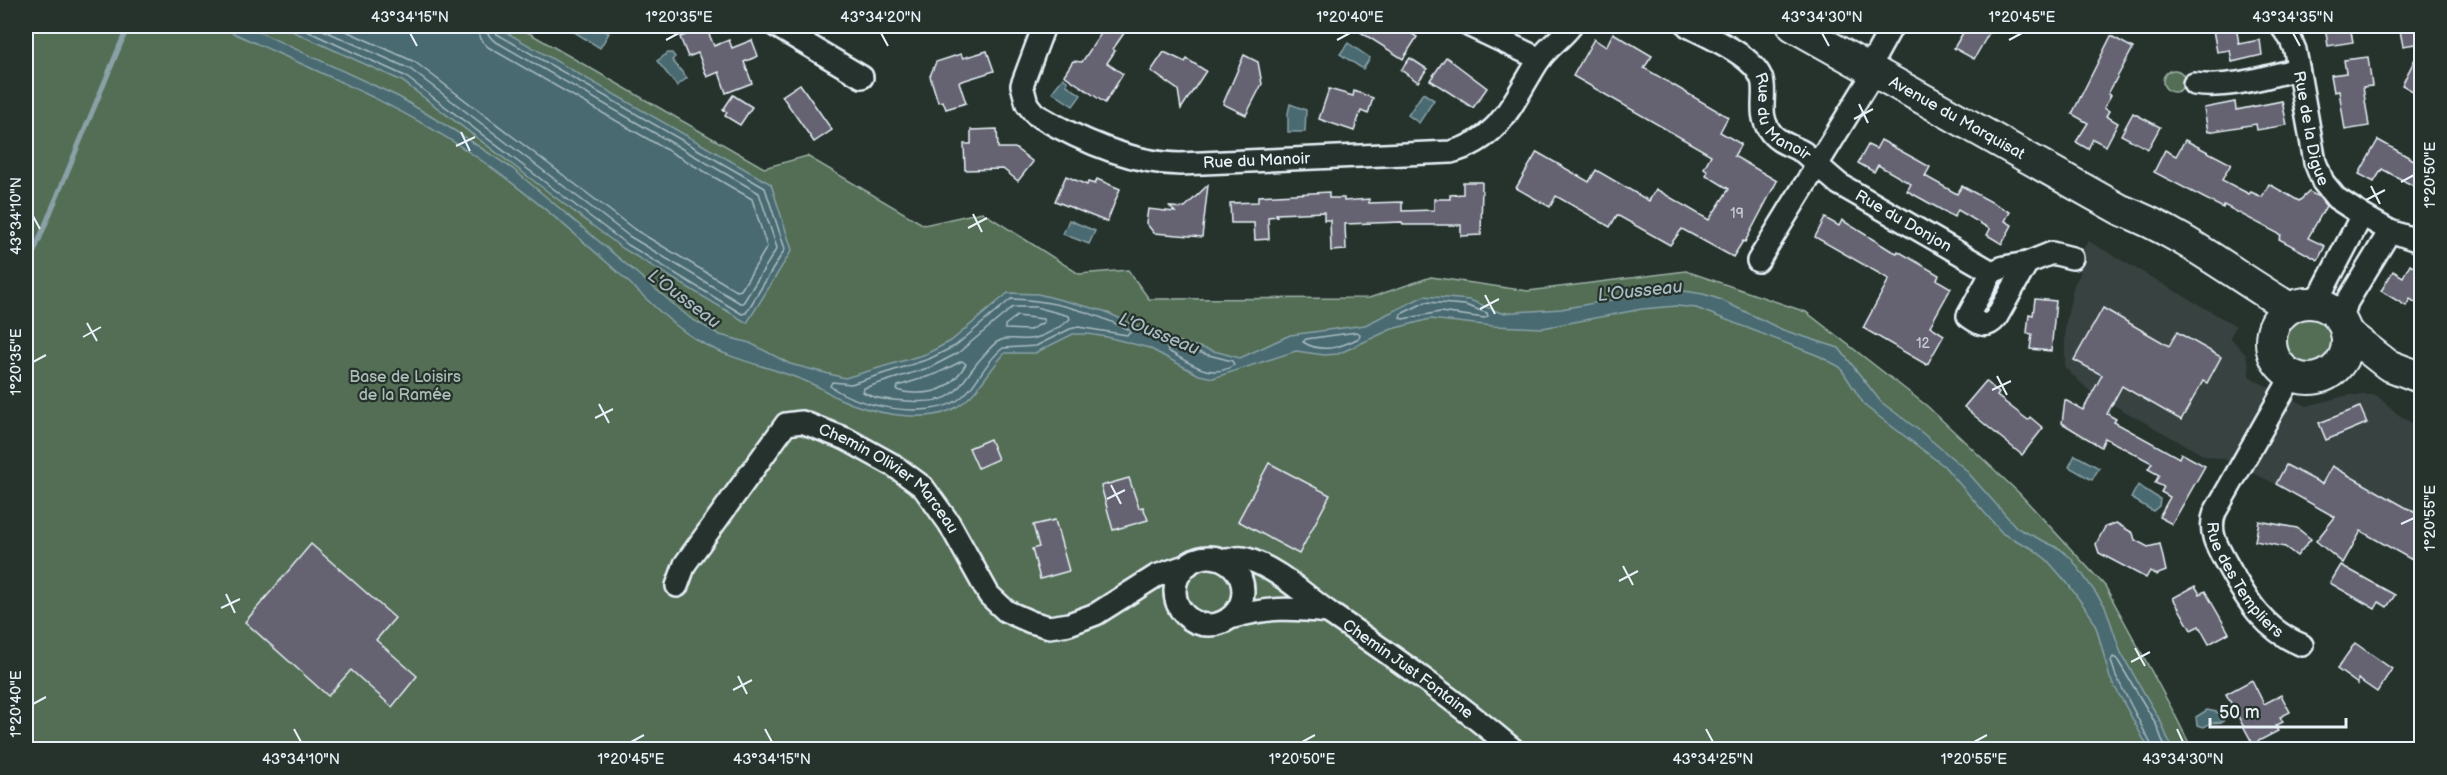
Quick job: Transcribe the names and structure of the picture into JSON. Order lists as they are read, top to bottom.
{
  "streets": {
    "main road": ["Avenue du Marquisat"],
    "street": [
      "Rue du Manoir",
      "Rue de la Digue",
      "Rue du Donjon",
      "Chemin Olivier Marceau",
      "Rue des Templiers",
      "Chemin Just Fontaine"
    ]
  },
  "crossings": [
    ["Rue du Manoir", "Avenue du Marquisat"],
    ["Rue du Manoir", "Rue du Donjon"],
    ["Avenue du Marquisat", "Rue des Templiers"],
    ["Chemin Olivier Marceau", "Chemin Just Fontaine"]
  ],
  "water": ["L'Ousseau"],
  "parks": ["Base de Loisirs de la Ramée"],
  "house_numbers": ["19", "12"],
  "scale_bar": "50 m",
  "coordinates": [
    "43°34'15\"N",
    "1°20'35\"E",
    "43°34'20\"N",
    "1°20'40\"E",
    "43°34'30\"N",
    "1°20'45\"E",
    "43°34'35\"N",
    "1°20'50\"E",
    "43°34'10\"N",
    "1°20'55\"E",
    "43°34'25\"N"
  ]
}
